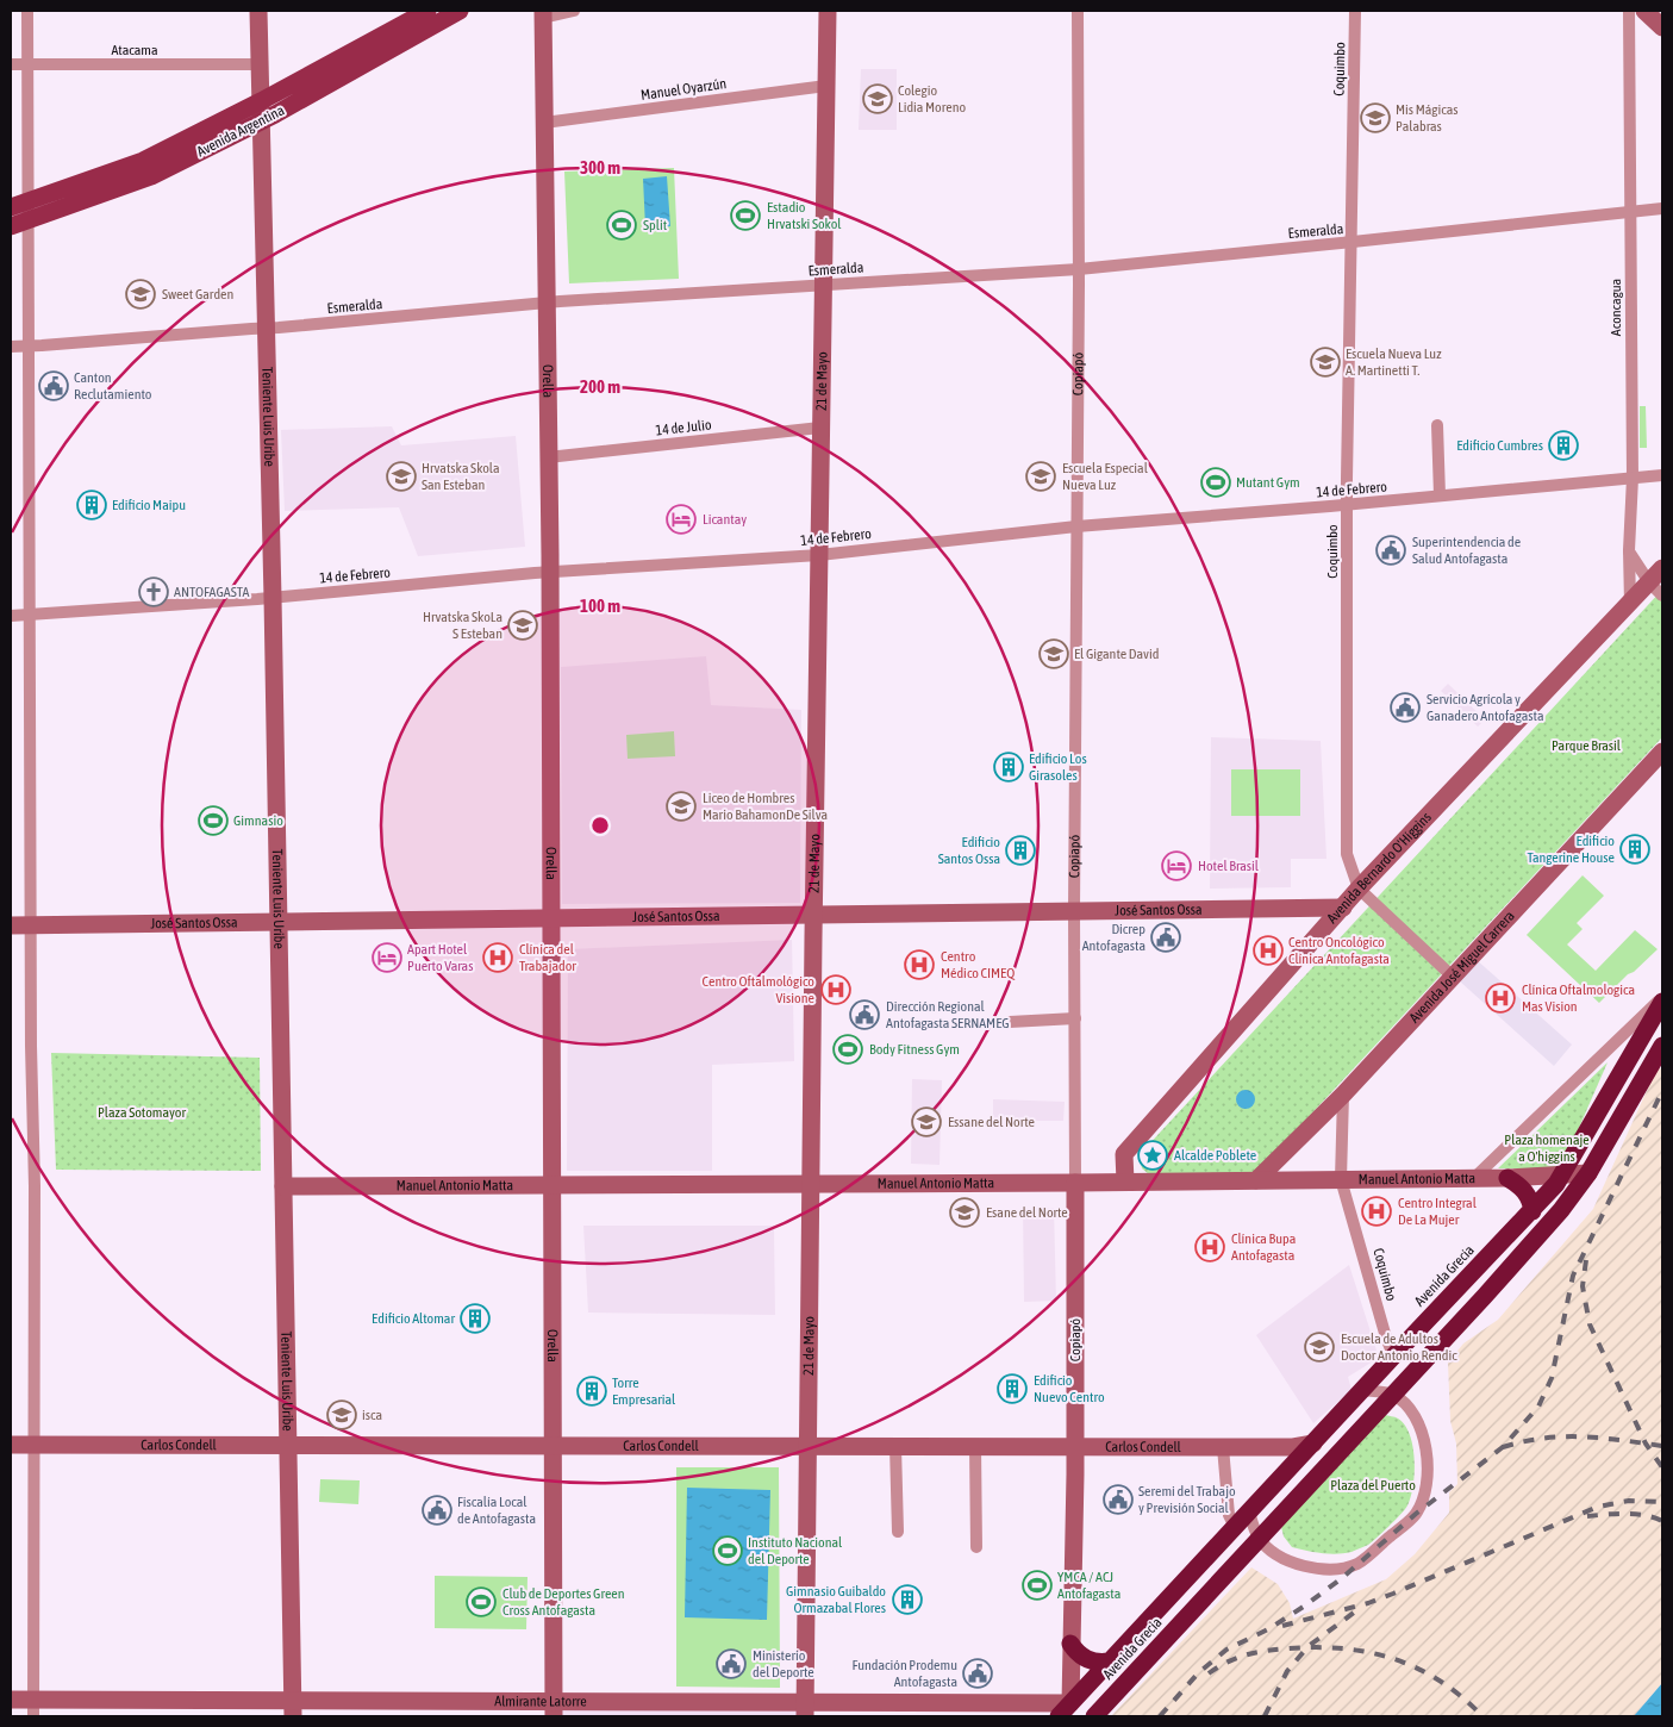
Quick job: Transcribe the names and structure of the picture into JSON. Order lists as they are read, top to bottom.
{
  "streets": {
    "highway": ["Avenida Grecia"],
    "main road": ["Avenida Argentina"],
    "street": [
      "Atacama",
      "Coquimbo",
      "Manuel Oyarzún",
      "Esmeralda",
      "Aconcagua",
      "Copiapó",
      "Orella",
      "21 de Mayo",
      "Teniente Luis Uribe",
      "14 de Julio",
      "14 de Febrero",
      "Avenida Bernardo O'Higgins",
      "José Santos Ossa",
      "Avenida José Miguel Carrera",
      "Manuel Antonio Matta",
      "Carlos Condell",
      "Almirante Latorre"
    ]
  },
  "crossings": [
    ["Atacama", "Teniente Luis Uribe"],
    ["Coquimbo", "Esmeralda"],
    ["Coquimbo", "14 de Febrero"],
    ["Coquimbo", "Avenida Bernardo O'Higgins"],
    ["Coquimbo", "Avenida José Miguel Carrera"],
    ["Coquimbo", "Manuel Antonio Matta"],
    ["Coquimbo", "Avenida Grecia"],
    ["Manuel Oyarzún", "Orella"],
    ["Manuel Oyarzún", "21 de Mayo"],
    ["Avenida Argentina", "Teniente Luis Uribe"],
    ["Esmeralda", "Aconcagua"],
    ["Esmeralda", "Copiapó"],
    ["Esmeralda", "Orella"],
    ["Esmeralda", "21 de Mayo"],
    ["Esmeralda", "Teniente Luis Uribe"],
    ["Aconcagua", "14 de Febrero"],
    ["Aconcagua", "Avenida Bernardo O'Higgins"],
    ["Copiapó", "14 de Febrero"],
    ["Copiapó", "José Santos Ossa"],
    ["Copiapó", "Manuel Antonio Matta"],
    ["Copiapó", "Avenida Grecia"],
    ["Copiapó", "Carlos Condell"],
    ["Copiapó", "Almirante Latorre"],
    ["Orella", "14 de Julio"],
    ["Orella", "14 de Febrero"],
    ["Orella", "José Santos Ossa"],
    ["Orella", "Manuel Antonio Matta"],
    ["Orella", "Carlos Condell"],
    ["Orella", "Almirante Latorre"],
    ["21 de Mayo", "14 de Julio"],
    ["21 de Mayo", "14 de Febrero"],
    ["21 de Mayo", "José Santos Ossa"],
    ["21 de Mayo", "Manuel Antonio Matta"],
    ["21 de Mayo", "Carlos Condell"],
    ["21 de Mayo", "Almirante Latorre"],
    ["Teniente Luis Uribe", "14 de Febrero"],
    ["Teniente Luis Uribe", "José Santos Ossa"],
    ["Teniente Luis Uribe", "Manuel Antonio Matta"],
    ["Teniente Luis Uribe", "Carlos Condell"],
    ["Teniente Luis Uribe", "Almirante Latorre"],
    ["Avenida Bernardo O'Higgins", "José Santos Ossa"],
    ["Avenida Bernardo O'Higgins", "Manuel Antonio Matta"],
    ["Avenida José Miguel Carrera", "Manuel Antonio Matta"],
    ["Manuel Antonio Matta", "Avenida Grecia"],
    ["Avenida Grecia", "Carlos Condell"],
    ["Avenida Grecia", "Almirante Latorre"]
  ],
  "parks": [
    "Parque Brasil",
    "Plaza Sotomayor",
    "Plaza homenaje a O'higgins",
    "Plaza del Puerto"
  ],
  "places": {
    "school or university": [
      "Colegio Lidia Moreno",
      "Mis Mágicas Palabras",
      "Sweet Garden",
      "Escuela Nueva Luz A. Martinetti T.",
      "Hrvatska Skola San Esteban",
      "Escuela Especial Nueva Luz",
      "Hrvatska SkoLa S Esteban",
      "El Gigante David",
      "Liceo de Hombres Mario BahamonDe Silva",
      "Essane del Norte",
      "Esane del Norte",
      "Escuela de Adultos Doctor Antonio Rendic",
      "isca"
    ],
    "sports": [
      "Estadio Hrvatski Sokol",
      "Split",
      "Mutant Gym",
      "Gimnasio",
      "Body Fitness Gym",
      "Instituto Nacional del Deporte",
      "YMCA / ACJ Antofagasta",
      "Club de Deportes Green Cross Antofagasta"
    ],
    "public building": [
      "Canton Reclutamiento",
      "Superintendencia de Salud Antofagasta",
      "Servicio Agrícola y Ganadero Antofagasta",
      "Dicrep Antofagasta",
      "Dirección Regional Antofagasta SERNAMEG",
      "Seremi del Trabajo y Previsión Social",
      "Fiscalía Local de Antofagasta",
      "Ministerio del Deporte",
      "Fundación Prodemu Antofagasta"
    ],
    "building": [
      "Edificio Cumbres",
      "Edificio Maipu",
      "Edificio Los Girasoles",
      "Edificio Tangerine House",
      "Edificio Santos Ossa",
      "Edificio Altomar",
      "Edificio Nuevo Centro",
      "Torre Empresarial",
      "Gimnasio Guibaldo Ormazabal Flores"
    ],
    "hotel": ["Licantay", "Hotel Brasil", "Apart Hotel Puerto Varas"],
    "church": ["ANTOFAGASTA"],
    "hospital": [
      "Centro Oncológico Clínica Antofagasta",
      "Clínica del Trabajador",
      "Centro Médico CIMEQ",
      "Centro Oftalmológico Visione",
      "Clínica Oftalmologica Mas Vision",
      "Centro Integral De La Mujer",
      "Clínica Bupa Antofagasta"
    ],
    "place": ["Alcalde Poblete"]
  },
  "rings": ["300 m", "200 m", "100 m"]
}
